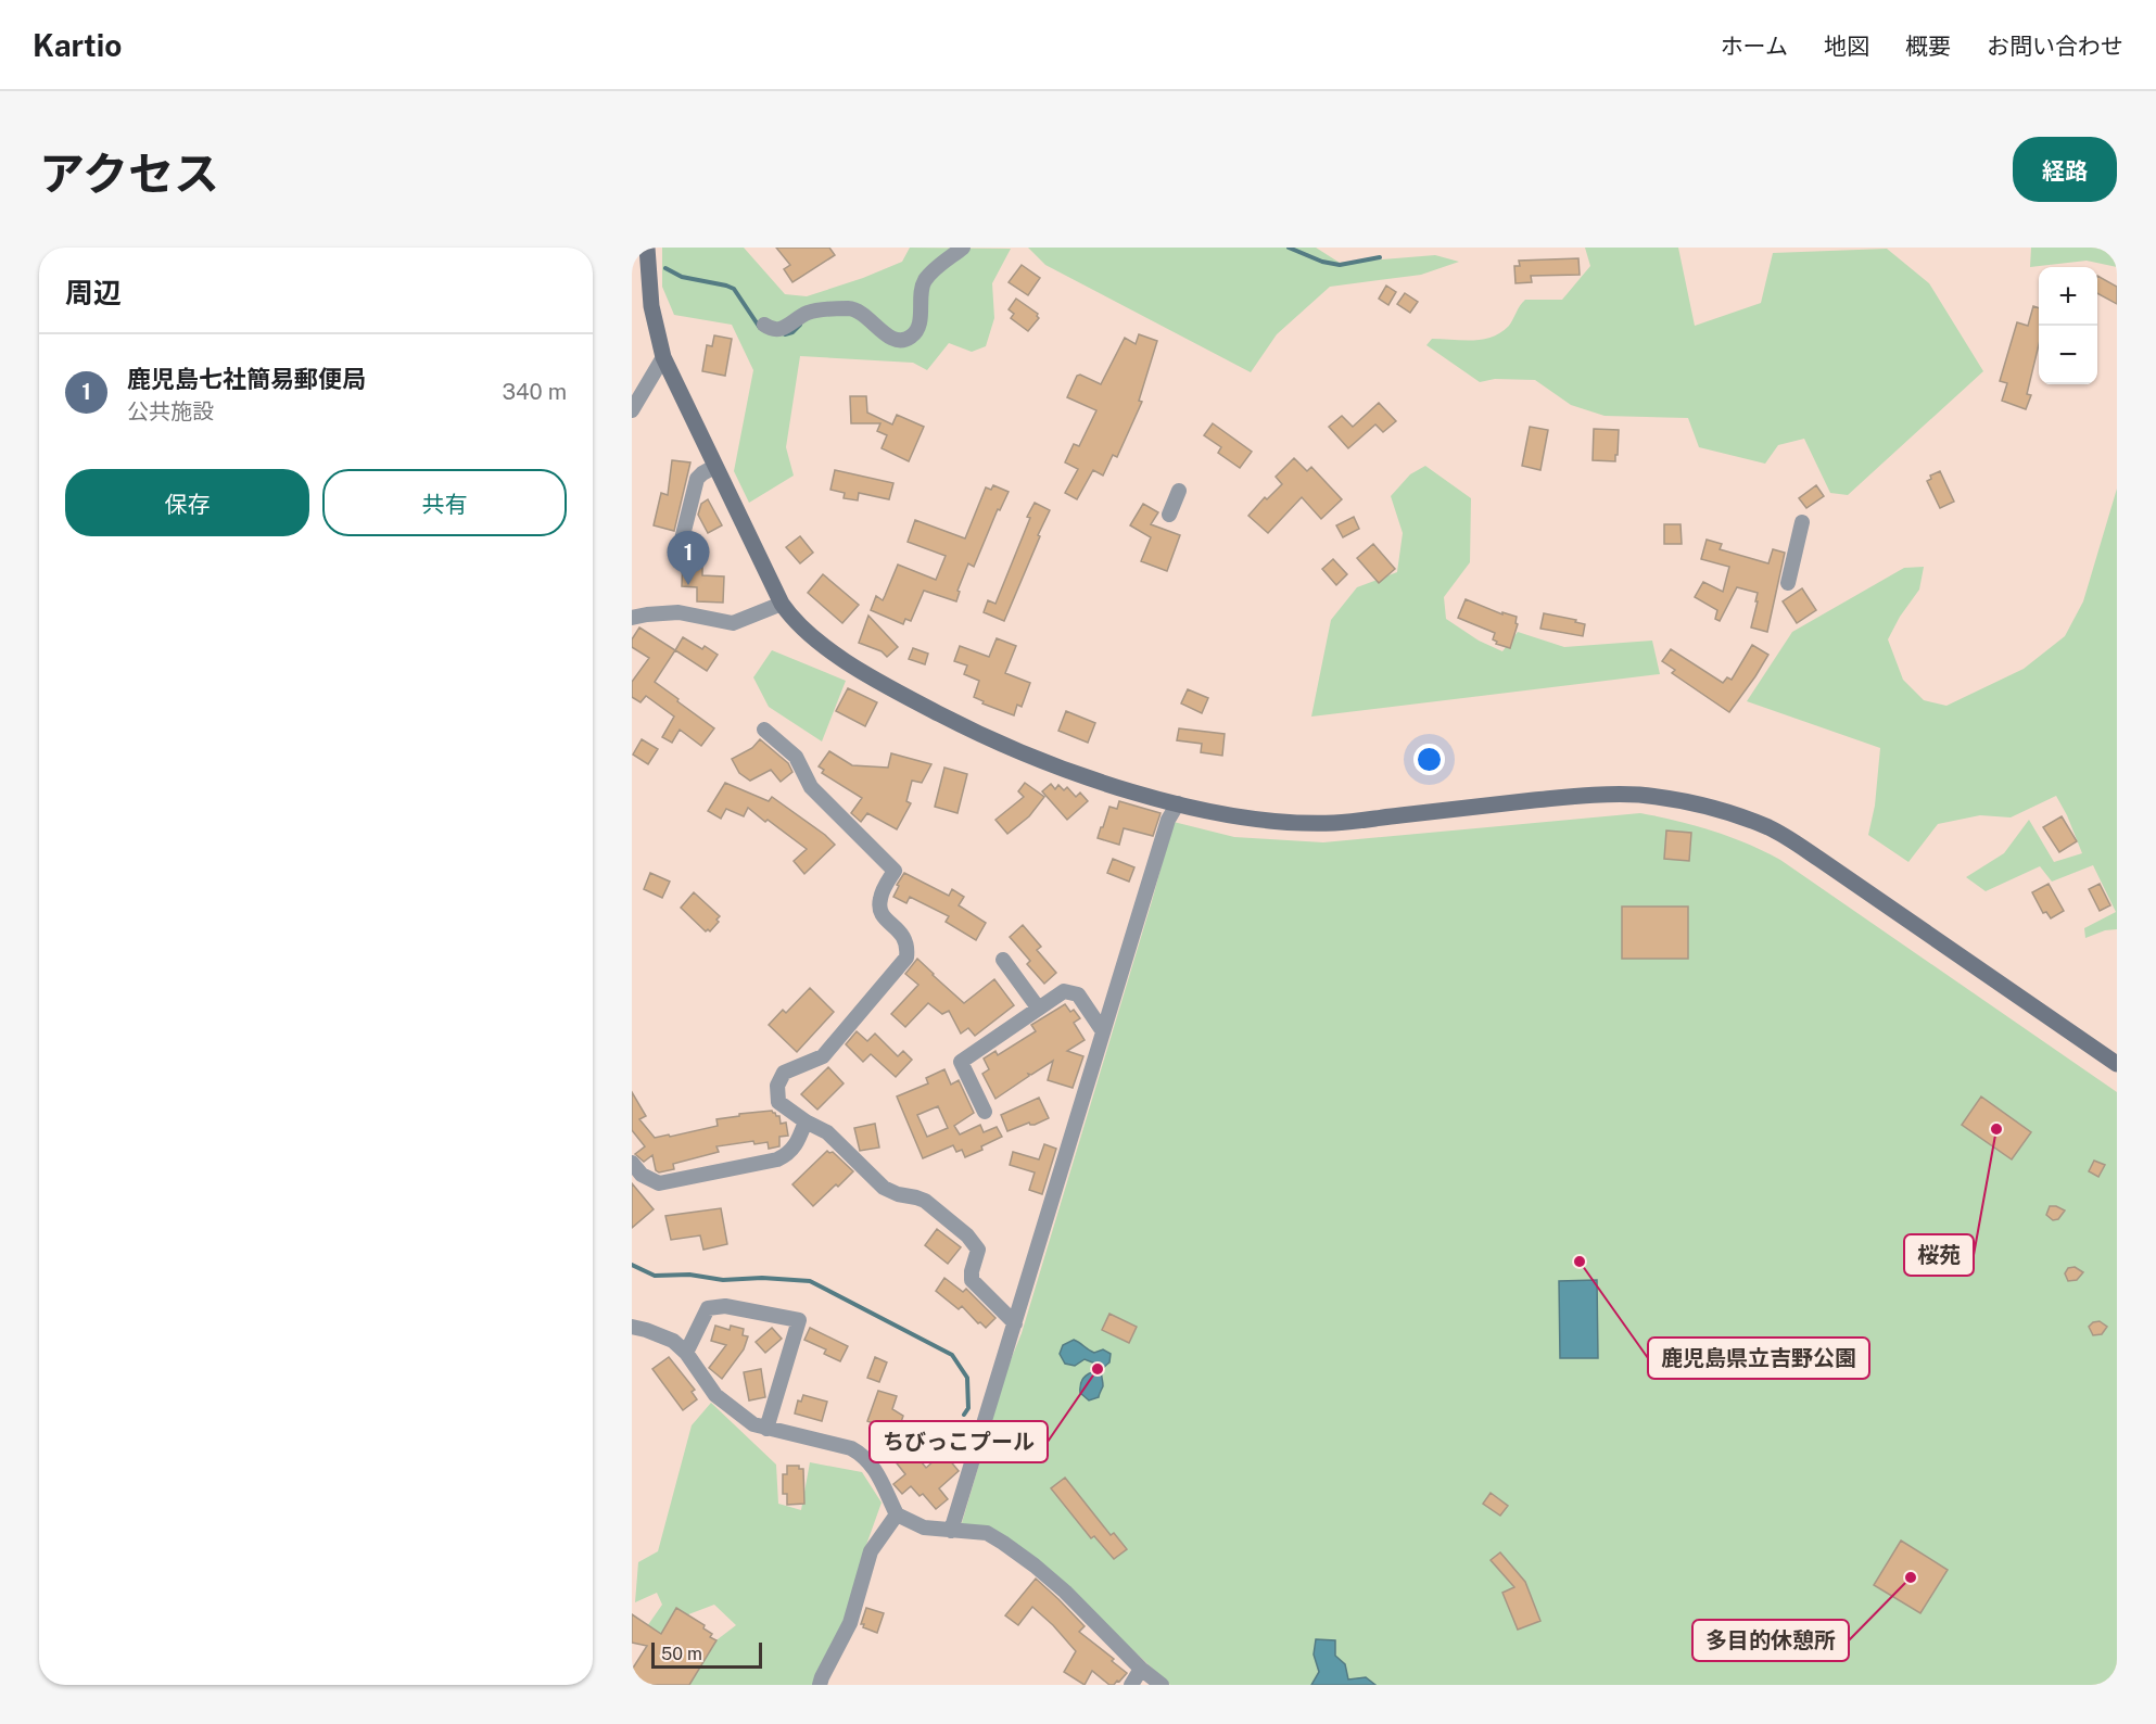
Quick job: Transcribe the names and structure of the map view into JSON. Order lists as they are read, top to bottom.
{
  "places": [
    "桜苑",
    "鹿児島県立吉野公園",
    "ちびっこプール",
    "多目的休憩所"
  ],
  "scale_bar": "50 m",
  "page": {
    "header": "Kartio",
    "nav": [
      "ホーム",
      "地図",
      "概要",
      "お問い合わせ"
    ],
    "title": "アクセス",
    "buttons": [
      "経路",
      ["保存", "共有"]
    ],
    "heading": "周辺",
    "map_buttons": ["+", "−"],
    "list": [
      {
        "mark": "1",
        "name": "鹿児島七社簡易郵便局",
        "note": "公共施設",
        "value": "340 m"
      }
    ],
    "pins": "1",
    "scale": "50 m"
  }
}
